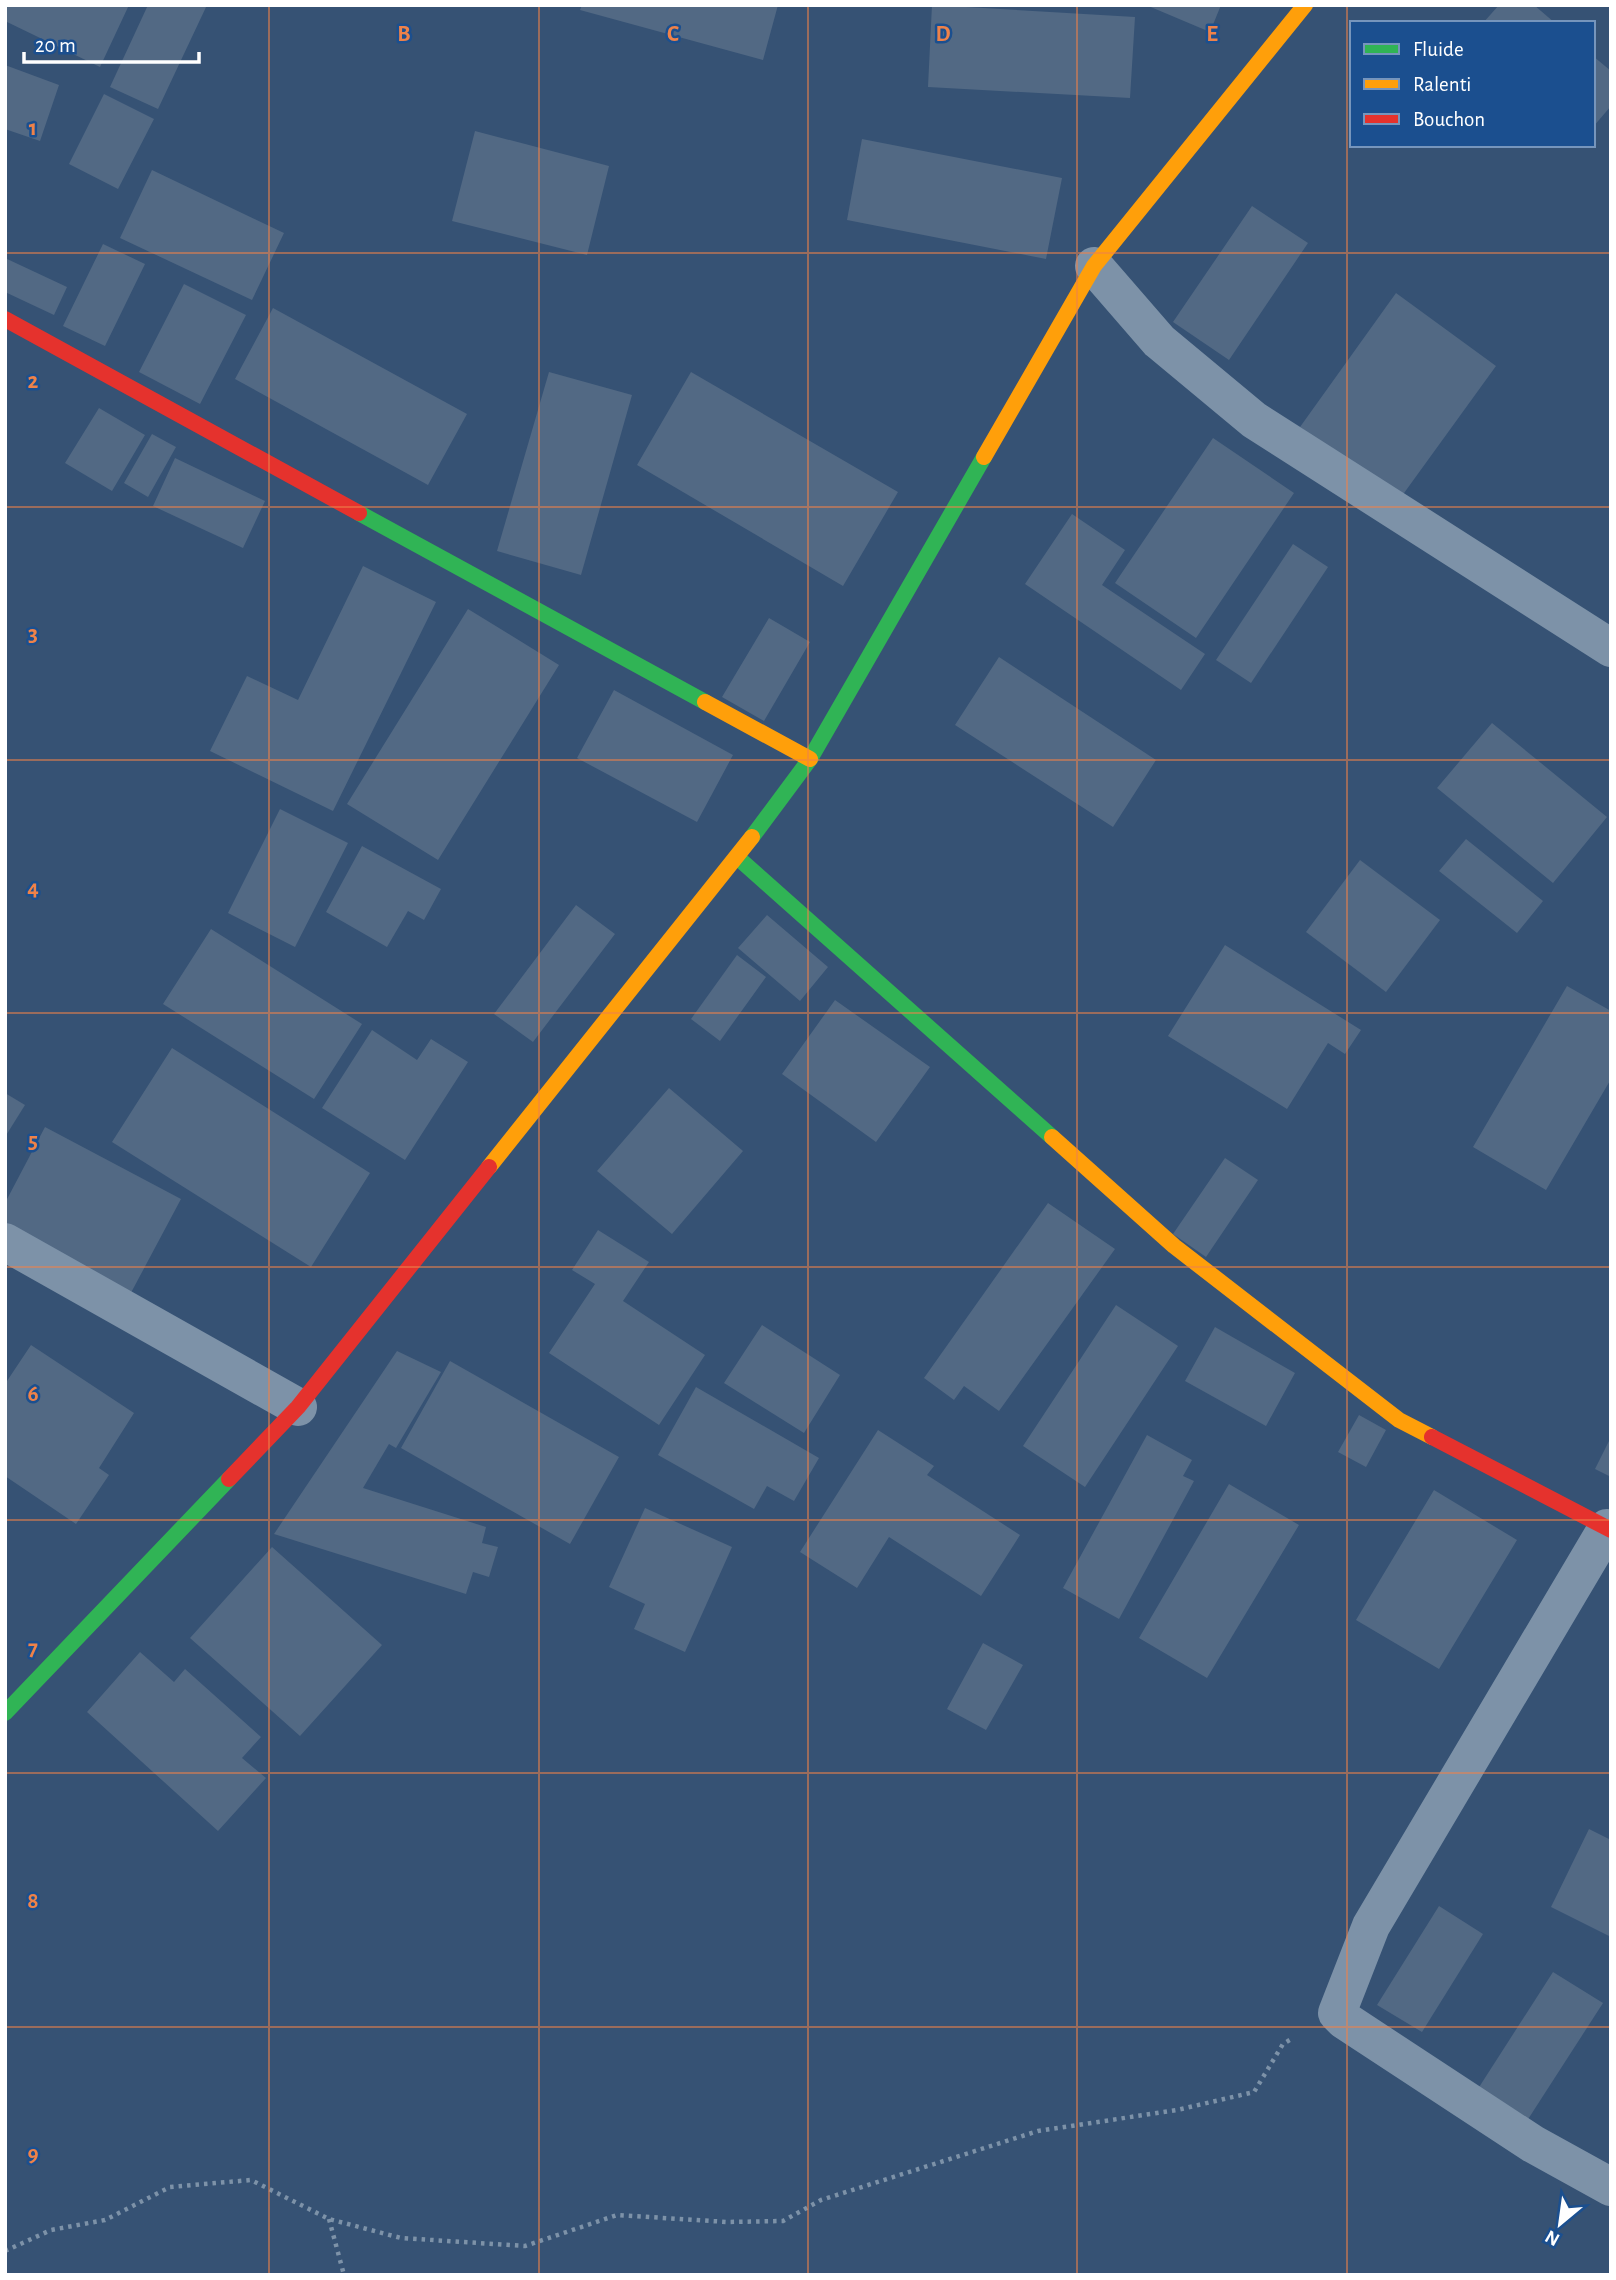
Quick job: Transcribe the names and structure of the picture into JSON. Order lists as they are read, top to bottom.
{
  "legend": ["Fluide", "Ralenti", "Bouchon"],
  "scale_bar": "20 m",
  "north": "bottom left",
  "grid": {
    "columns": [
      "B",
      "C",
      "D",
      "E"
    ],
    "rows": [
      "1",
      "2",
      "3",
      "4",
      "5",
      "6",
      "7",
      "8",
      "9"
    ]
  }
}
